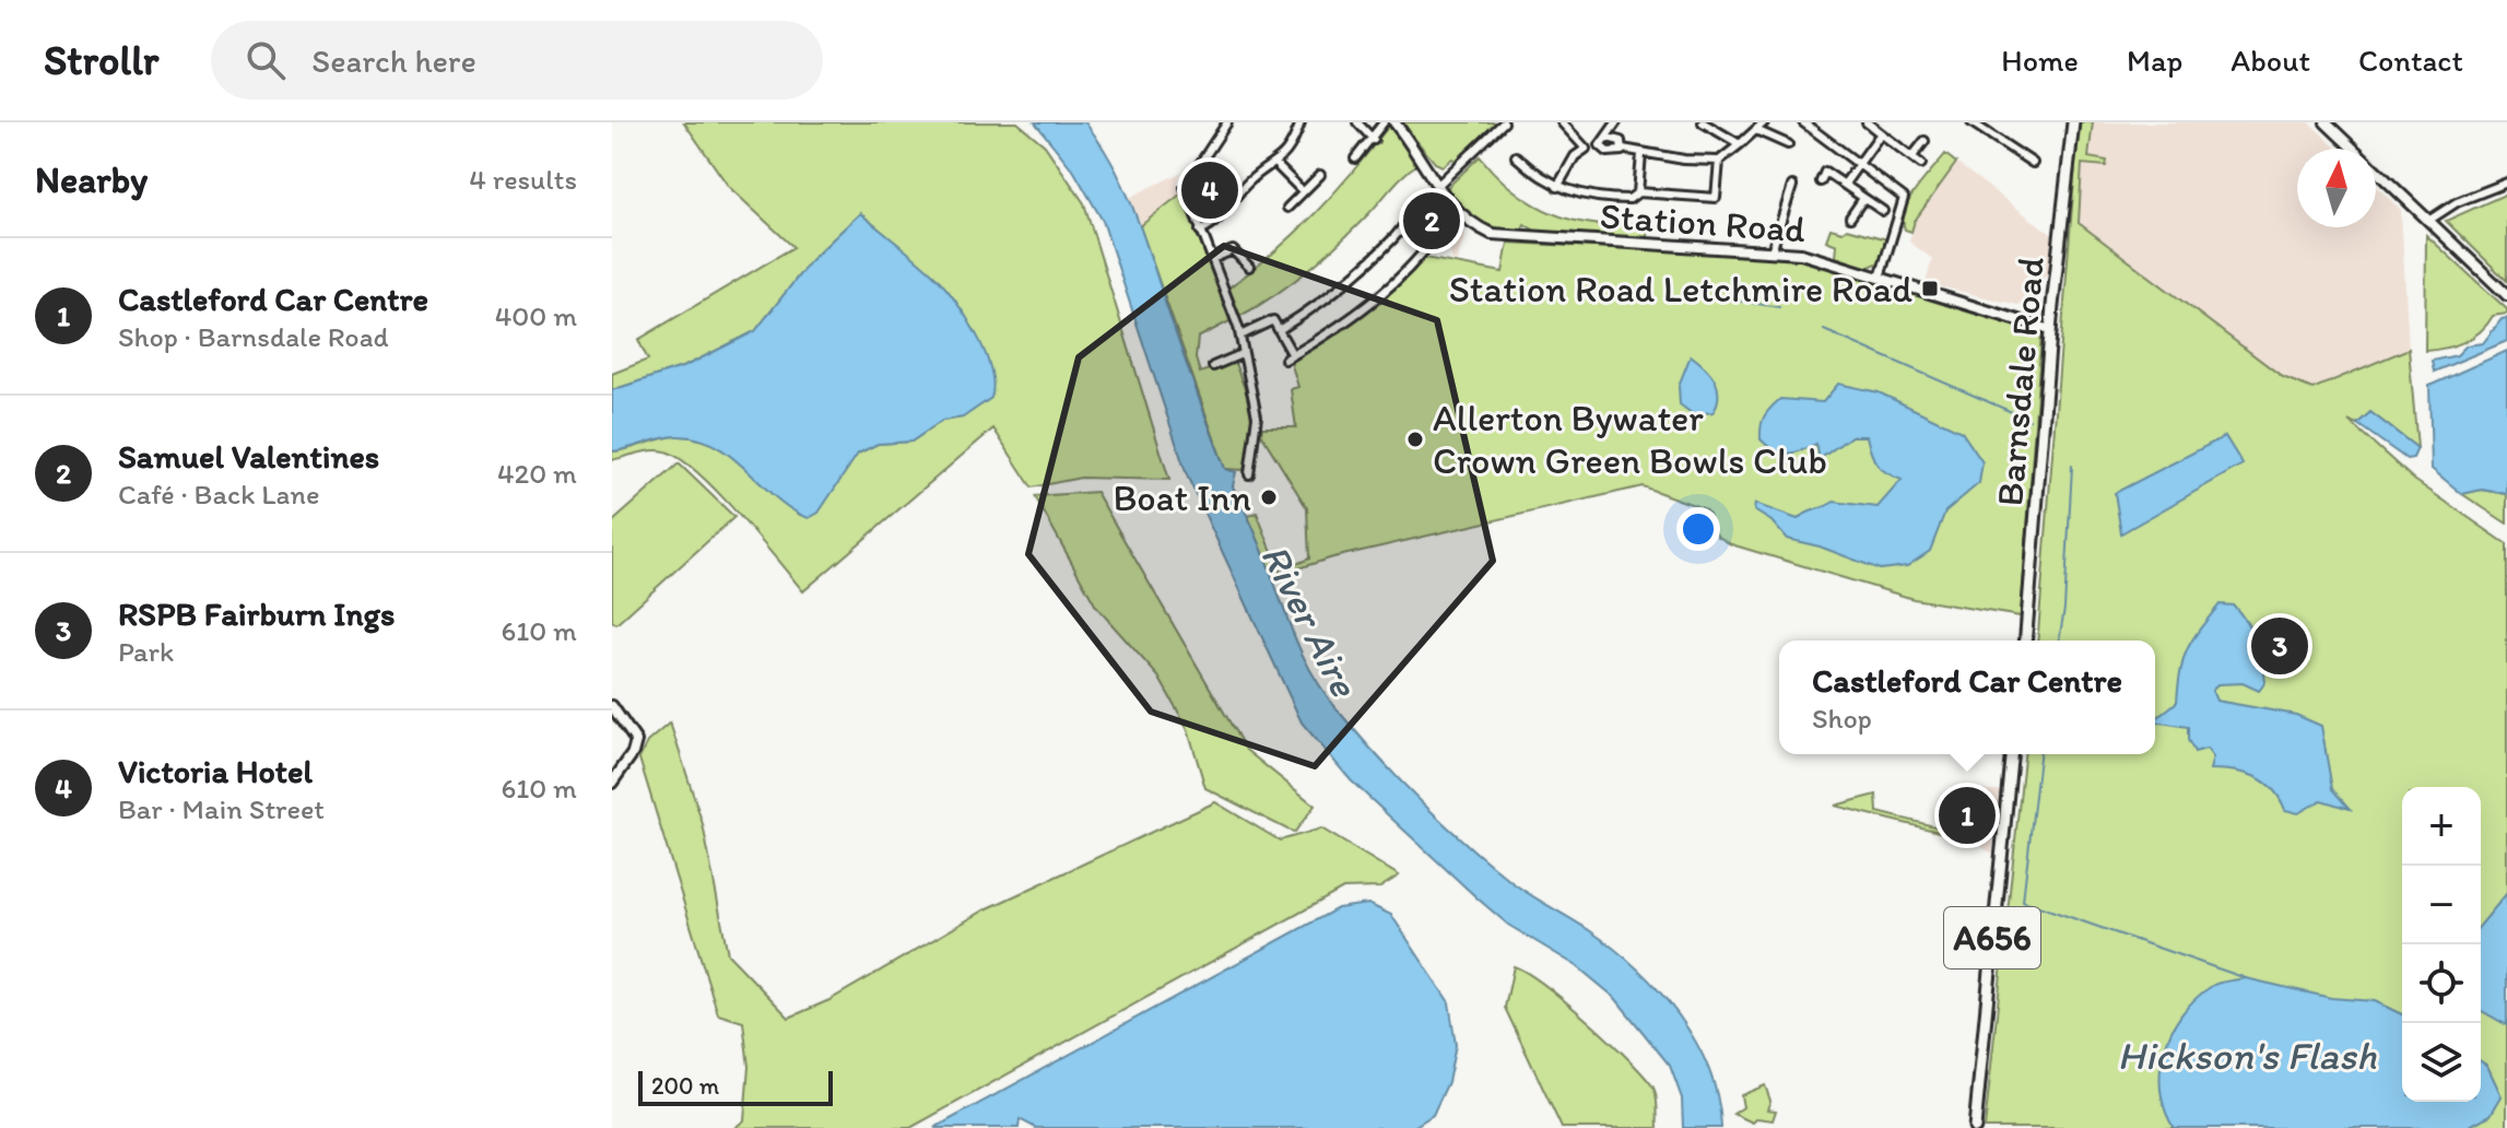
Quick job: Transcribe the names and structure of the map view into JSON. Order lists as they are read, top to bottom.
{
  "streets": {
    "main road": ["Barnsdale Road", "A656"],
    "street": ["Station Road"]
  },
  "crossings": [
    ["Station Road", "Barnsdale Road"]
  ],
  "water": ["River Aire", "Hickson's Flash"],
  "places": {
    "transit": ["Station Road Letchmire Road"],
    "other": ["Allerton Bywater Crown Green Bowls Club", "Boat Inn"]
  },
  "scale_bar": "200 m",
  "north": "top",
  "page": {
    "header": "Strollr",
    "search": "Search here",
    "nav": [
      "Home",
      "Map",
      "About",
      "Contact"
    ],
    "heading": ["Nearby", "4 results"],
    "pins": [
      "4",
      "2",
      "3",
      "1"
    ],
    "list": [
      {
        "mark": "1",
        "name": "Castleford Car Centre",
        "note": "Shop · Barnsdale Road",
        "value": "400 m"
      },
      {
        "mark": "2",
        "name": "Samuel Valentines",
        "note": "Café · Back Lane",
        "value": "420 m"
      },
      {
        "mark": "3",
        "name": "RSPB Fairburn Ings",
        "note": "Park",
        "value": "610 m"
      },
      {
        "mark": "4",
        "name": "Victoria Hotel",
        "note": "Bar · Main Street",
        "value": "610 m"
      }
    ],
    "popup": ["Castleford Car Centre", "Shop"],
    "map_buttons": ["+", "−"],
    "scale": "200 m"
  }
}
